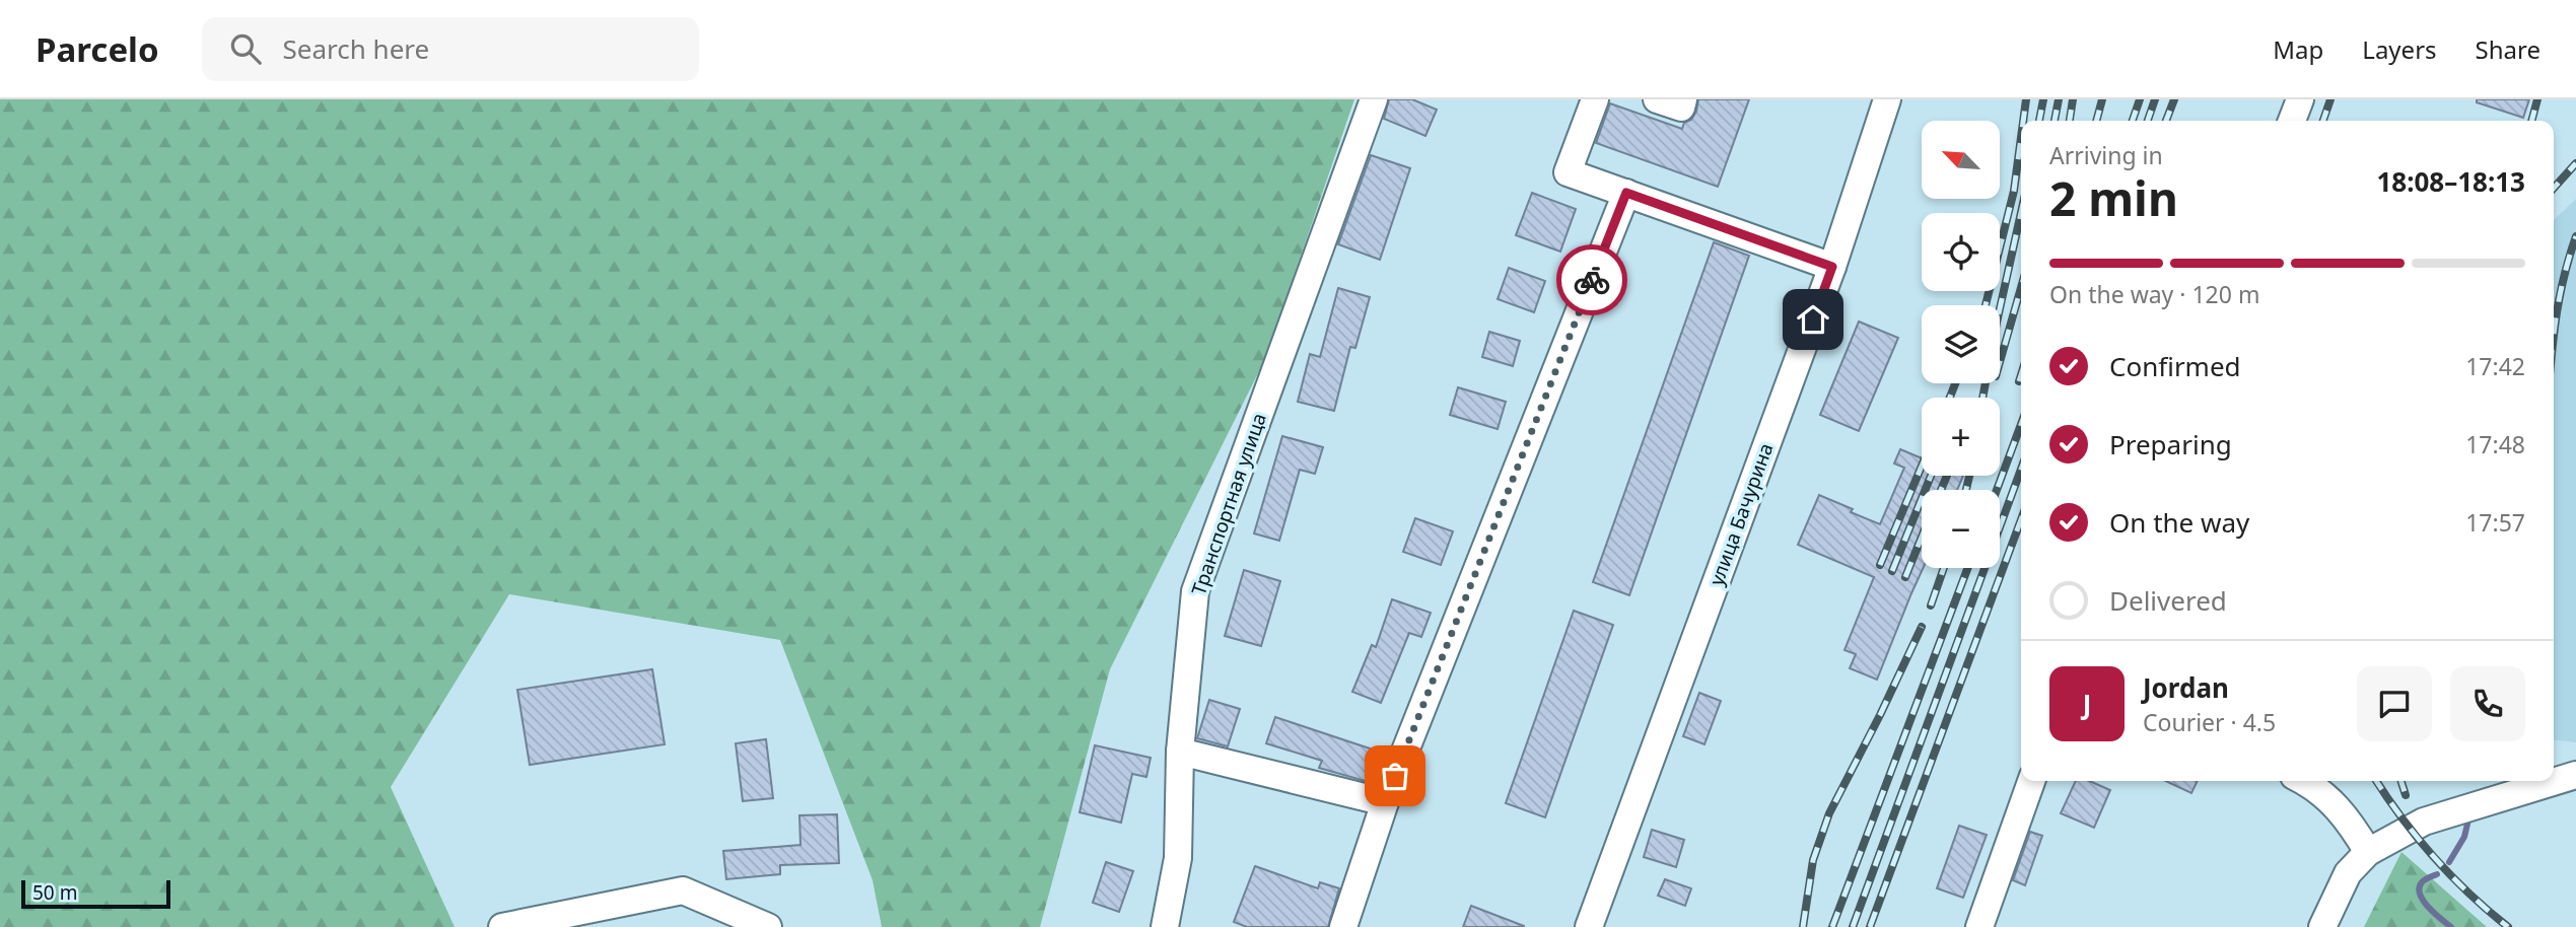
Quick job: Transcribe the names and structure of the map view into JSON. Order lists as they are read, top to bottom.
{
  "streets": {
    "street": ["Транспортная улица", "улица Бачурина"]
  },
  "scale_bar": "50 m",
  "north": "top left",
  "page": {
    "header": "Parcelo",
    "search": "Search here",
    "nav": ["Map", "Layers", "Share"],
    "map_buttons": ["+", "−"],
    "heading": ["2 min", "Arriving in", "18:08–18:13"],
    "panel": ["Jordan", "Courier · 4.5"],
    "bar": "On the way · 120 m",
    "list": [
      ["Confirmed", "17:42"],
      ["Preparing", "17:48"],
      ["On the way", "17:57"],
      "Delivered"
    ],
    "round": "J",
    "scale": "50 m"
  }
}
